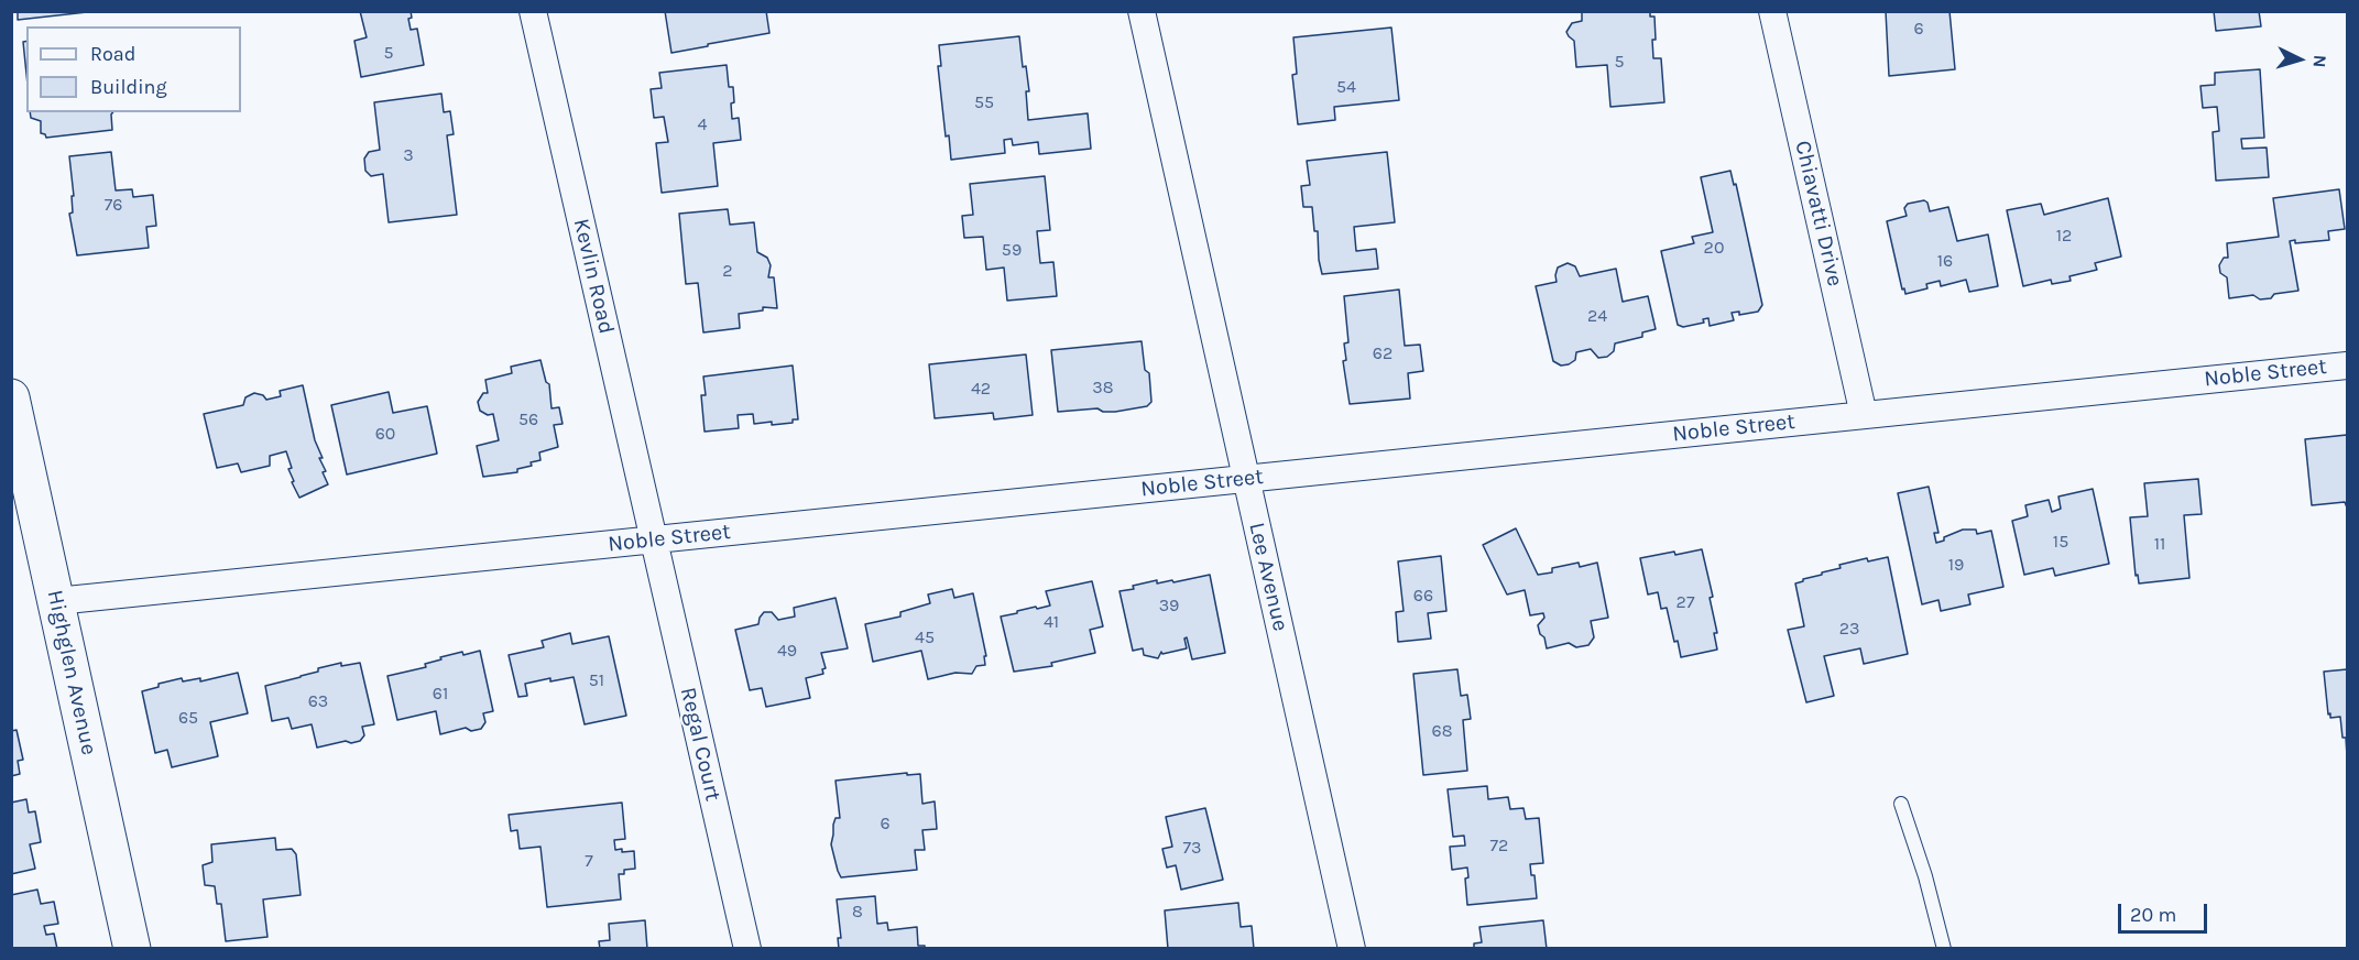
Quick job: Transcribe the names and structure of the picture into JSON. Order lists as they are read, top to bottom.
{
  "streets": {
    "street": [
      "Chiavatti Drive",
      "Kevlin Road",
      "Noble Street",
      "Lee Avenue",
      "Highglen Avenue",
      "Regal Court"
    ]
  },
  "crossings": [
    ["Chiavatti Drive", "Noble Street"],
    ["Kevlin Road", "Noble Street"],
    ["Kevlin Road", "Regal Court"],
    ["Noble Street", "Lee Avenue"],
    ["Noble Street", "Highglen Avenue"],
    ["Noble Street", "Regal Court"]
  ],
  "house_numbers": [
    "6",
    "5",
    "5",
    "54",
    "55",
    "4",
    "3",
    "76",
    "12",
    "20",
    "59",
    "16",
    "2",
    "24",
    "62",
    "38",
    "42",
    "56",
    "60",
    "15",
    "11",
    "19",
    "66",
    "27",
    "39",
    "41",
    "23",
    "45",
    "49",
    "51",
    "61",
    "63",
    "65",
    "68",
    "6",
    "72",
    "73",
    "7",
    "8"
  ],
  "legend": ["Road", "Building"],
  "scale_bar": "20 m",
  "north": "right"
}
